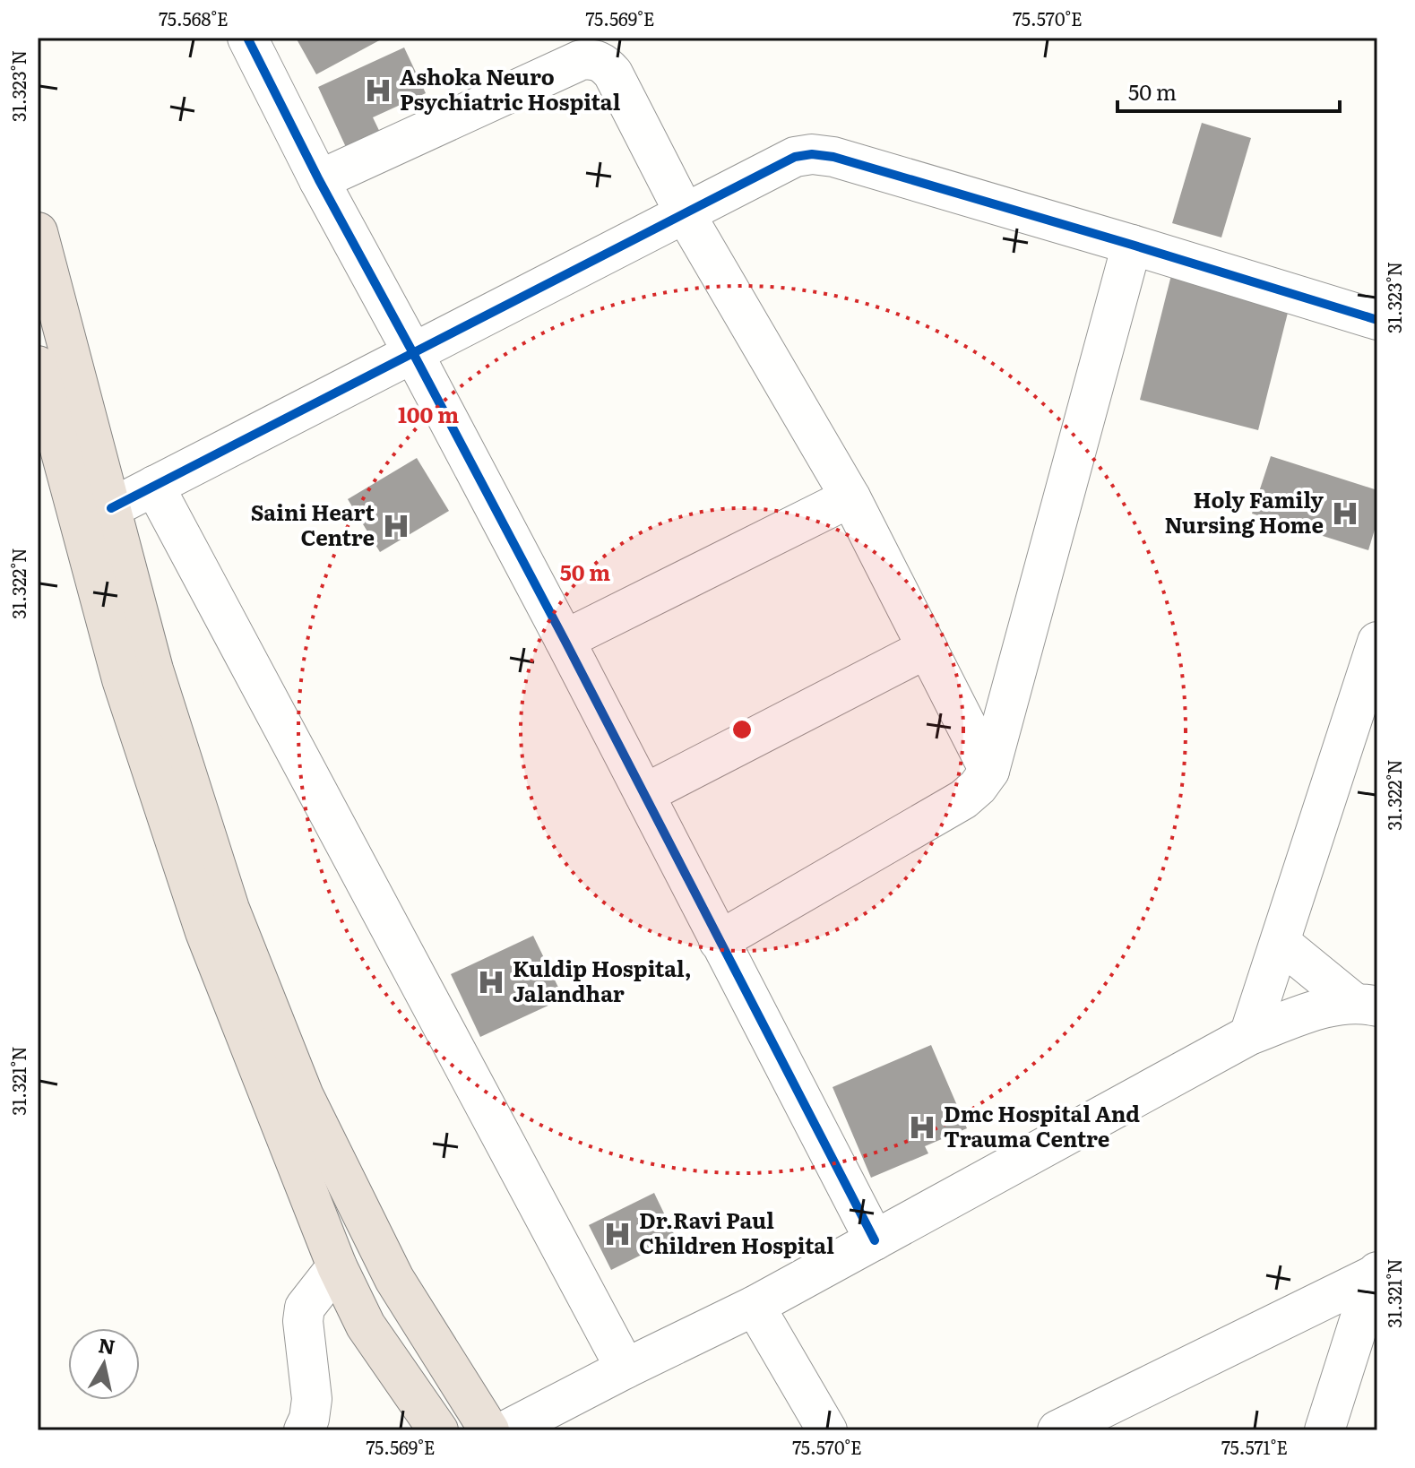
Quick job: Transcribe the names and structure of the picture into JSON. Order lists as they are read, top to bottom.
{
  "places": {
    "hospital": [
      "Ashoka Neuro Psychiatric Hospital",
      "Holy Family Nursing Home",
      "Saini Heart Centre",
      "Kuldip Hospital, Jalandhar",
      "Dmc Hospital And Trauma Centre",
      "Dr.Ravi Paul Children Hospital"
    ]
  },
  "scale_bar": "50 m",
  "north": "top",
  "coordinates": [
    "75.568°E",
    "75.569°E",
    "75.570°E",
    "31.323°N",
    "31.322°N",
    "31.321°N",
    "75.571°E"
  ],
  "rings": ["100 m", "50 m"]
}
